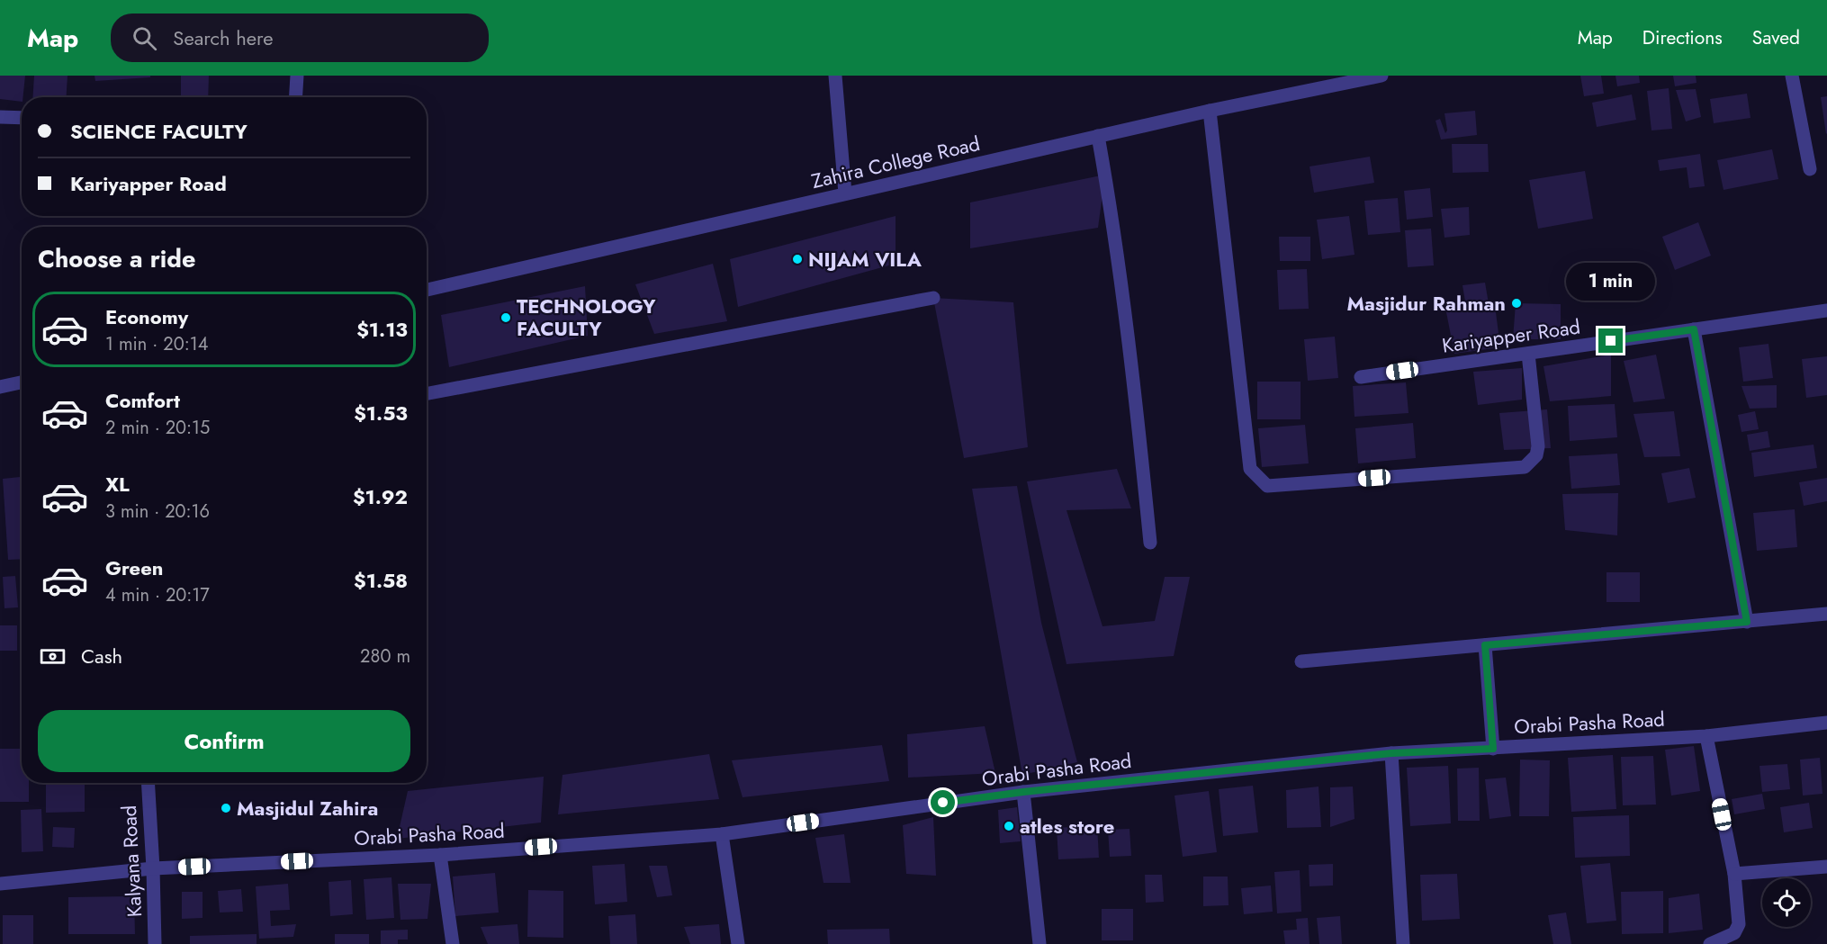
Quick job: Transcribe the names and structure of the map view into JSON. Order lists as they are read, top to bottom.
{
  "streets": {
    "street": [
      "Zahira College Road",
      "Kariyapper Road",
      "Orabi Pasha Road",
      "Kalyana Road"
    ]
  },
  "crossings": [
    ["Orabi Pasha Road", "Kalyana Road"]
  ],
  "places": [
    "NIJAM VILA",
    "Masjidur Rahman",
    "TECHNOLOGY FACULTY",
    "Masjidul Zahira",
    "atles store"
  ],
  "page": {
    "header": "Map",
    "search": "Search here",
    "nav": ["Map", "Directions", "Saved"],
    "banner": ["SCIENCE FACULTY", "Kariyapper Road"],
    "heading": "Choose a ride",
    "bubble": "1 min",
    "list": [
      {
        "name": "Economy",
        "note": "1 min · 20:14",
        "value": "$1.13"
      },
      {
        "name": "Comfort",
        "note": "2 min · 20:15",
        "value": "$1.53"
      },
      {
        "name": "XL",
        "note": "3 min · 20:16",
        "value": "$1.92"
      },
      {
        "name": "Green",
        "note": "4 min · 20:17",
        "value": "$1.58"
      }
    ],
    "pay": ["Cash", "280 m"],
    "buttons": "Confirm"
  }
}
